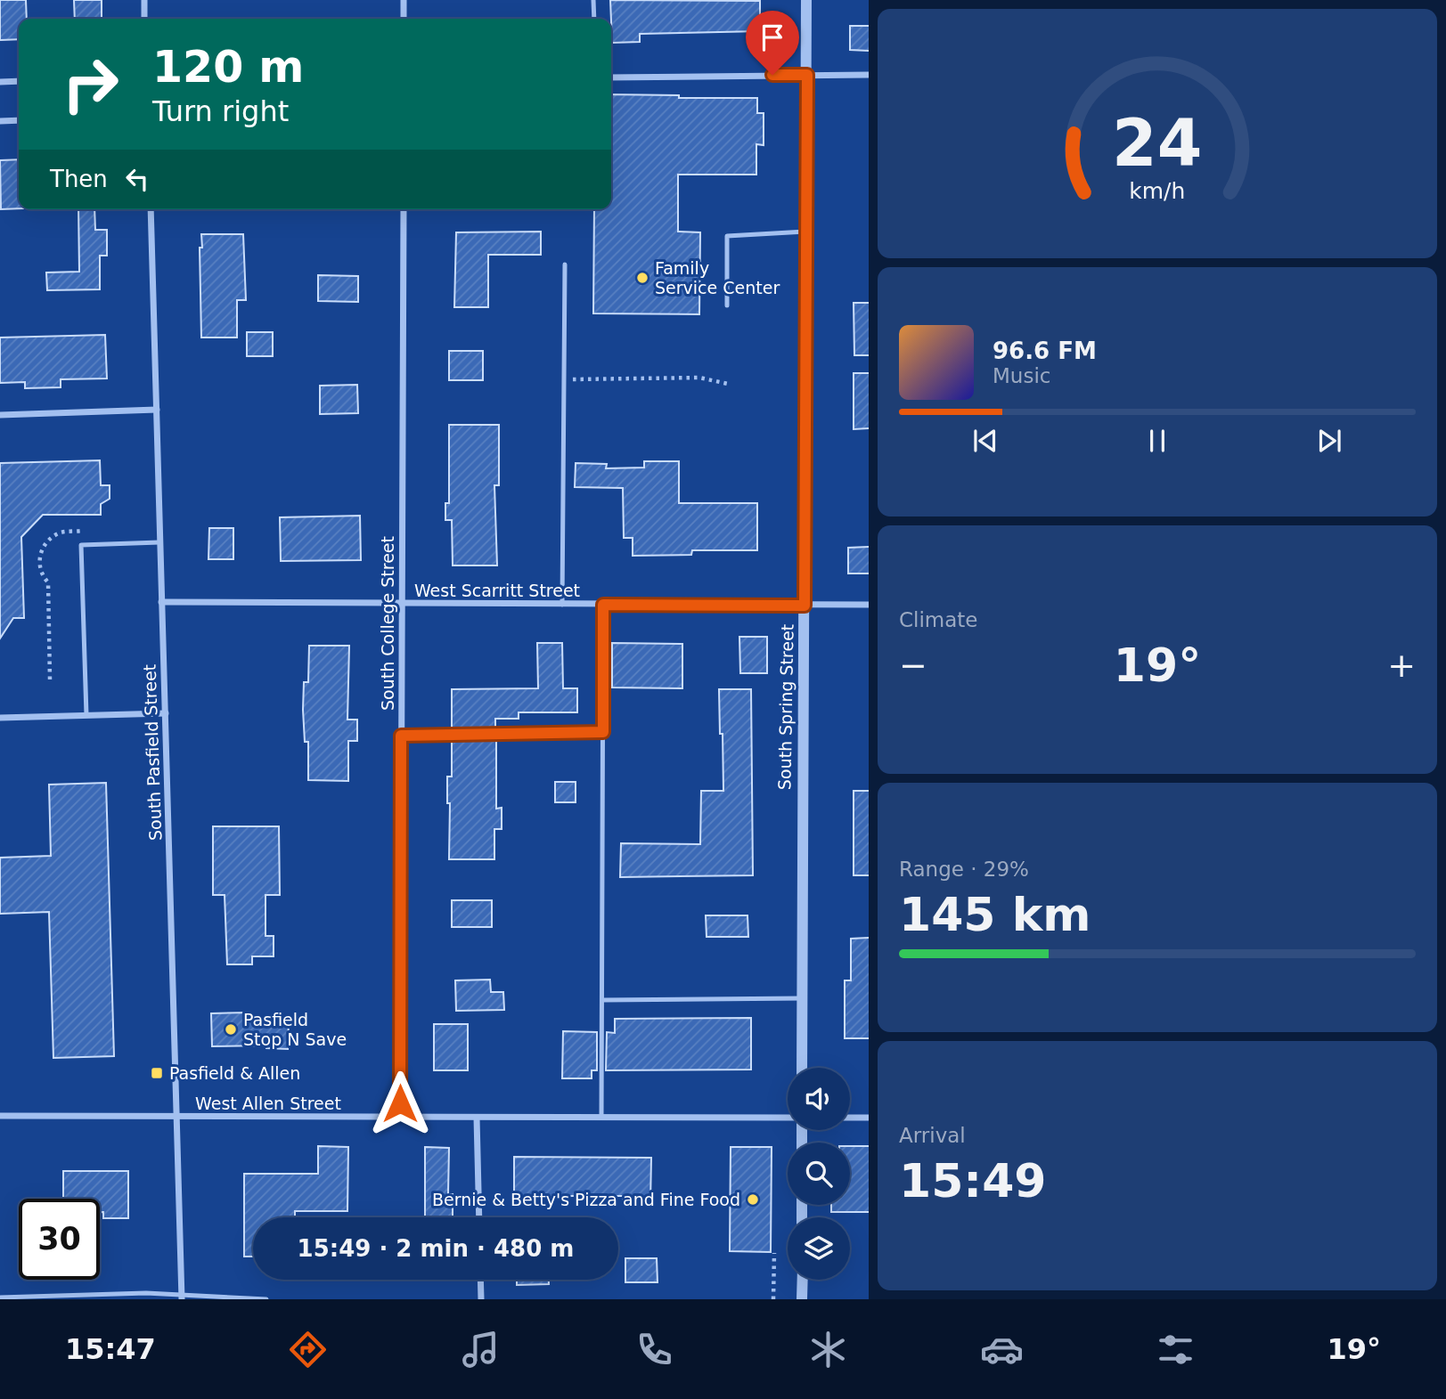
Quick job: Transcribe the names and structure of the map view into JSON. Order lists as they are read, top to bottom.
{
  "streets": {
    "street": [
      "West Scarritt Street",
      "South College Street",
      "South Spring Street",
      "South Pasfield Street",
      "West Allen Street"
    ]
  },
  "crossings": [
    ["West Scarritt Street", "South College Street"],
    ["West Scarritt Street", "South Spring Street"],
    ["West Scarritt Street", "South Pasfield Street"],
    ["South College Street", "West Allen Street"],
    ["South Pasfield Street", "West Allen Street"]
  ],
  "places": {
    "other": ["Family Service Center", "Pasfield Stop N Save", "Bernie & Betty's Pizza and Fine Food"],
    "transit": ["Pasfield & Allen"]
  },
  "page": {
    "turn": ["120 m", "Turn right"],
    "then": "Then",
    "song": ["96.6 FM", "Music"],
    "tile": [
      "Climate",
      ["Range · 29%", "145 km"],
      ["Arrival", "15:49"]
    ],
    "heat": ["−", "19°", "+"],
    "limit": "30",
    "trip": "15:49 · 2 min · 480 m",
    "tabs": ["15:47", "19°"],
    "gauge": ["24", "km/h"]
  }
}
